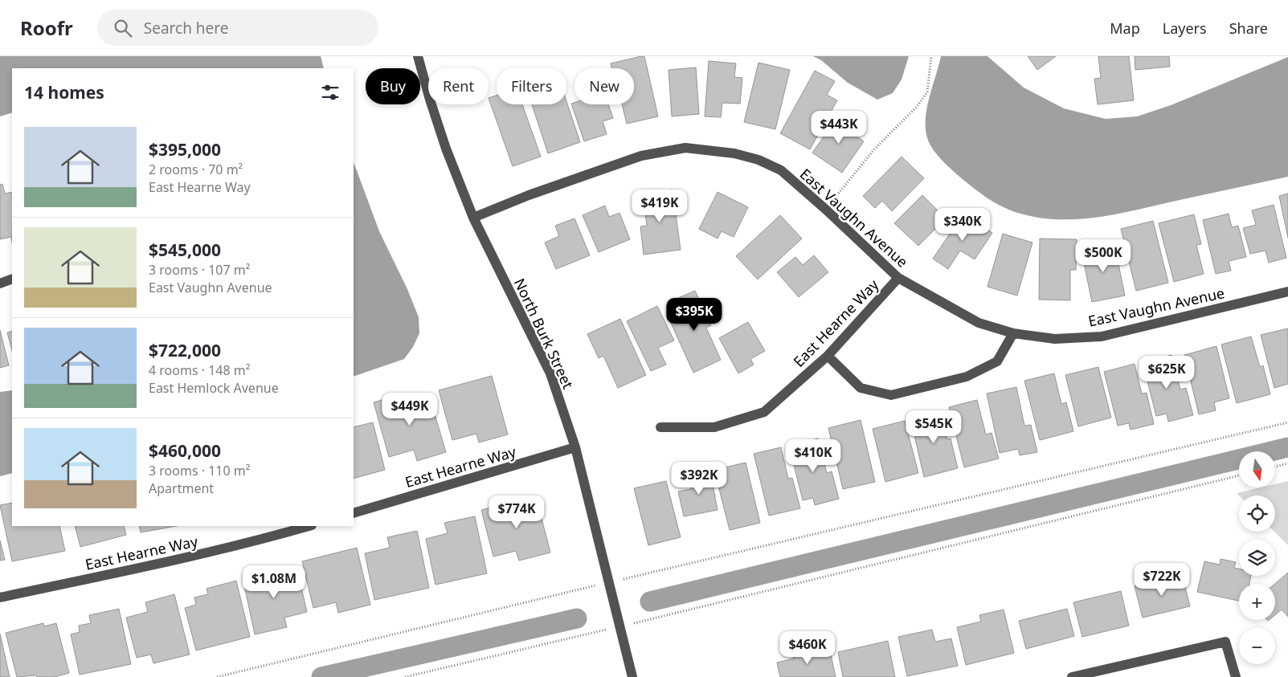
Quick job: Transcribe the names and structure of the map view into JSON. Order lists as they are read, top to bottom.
{
  "streets": {
    "street": ["East Vaughn Avenue", "East Hearne Way", "North Burk Street"]
  },
  "crossings": [
    ["East Vaughn Avenue", "East Hearne Way"],
    ["East Vaughn Avenue", "North Burk Street"],
    ["East Hearne Way", "North Burk Street"]
  ],
  "north": "bottom",
  "page": {
    "header": "Roofr",
    "search": "Search here",
    "nav": ["Map", "Layers", "Share"],
    "chip": [
      "Buy",
      "Rent",
      "Filters",
      "New"
    ],
    "heading": "14 homes",
    "price": [
      "$443K",
      "$419K",
      "$340K",
      "$500K",
      "$395K",
      "$625K",
      "$449K",
      "$545K",
      "$410K",
      "$392K",
      "$774K",
      "$722K",
      "$1.08M",
      "$460K"
    ],
    "list": [
      {
        "name": "$395,000",
        "note": "2 rooms · 70 m² · East Hearne Way"
      },
      {
        "name": "$545,000",
        "note": "3 rooms · 107 m² · East Vaughn Avenue"
      },
      {
        "name": "$722,000",
        "note": "4 rooms · 148 m² · East Hemlock Avenue"
      },
      {
        "name": "$460,000",
        "note": "3 rooms · 110 m² · Apartment"
      }
    ],
    "map_buttons": ["+", "−"]
  }
}
